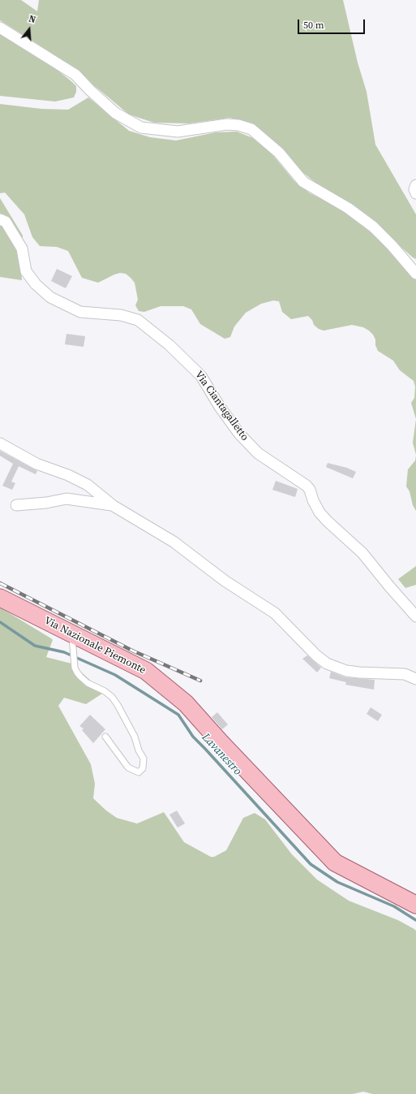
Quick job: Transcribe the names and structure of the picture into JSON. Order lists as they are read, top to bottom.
{
  "streets": {
    "main road": ["Via Nazionale Piemonte"],
    "street": ["Via Ciantagalletto"]
  },
  "water": ["Lavanestro"],
  "scale_bar": "50 m",
  "north": "top"
}
